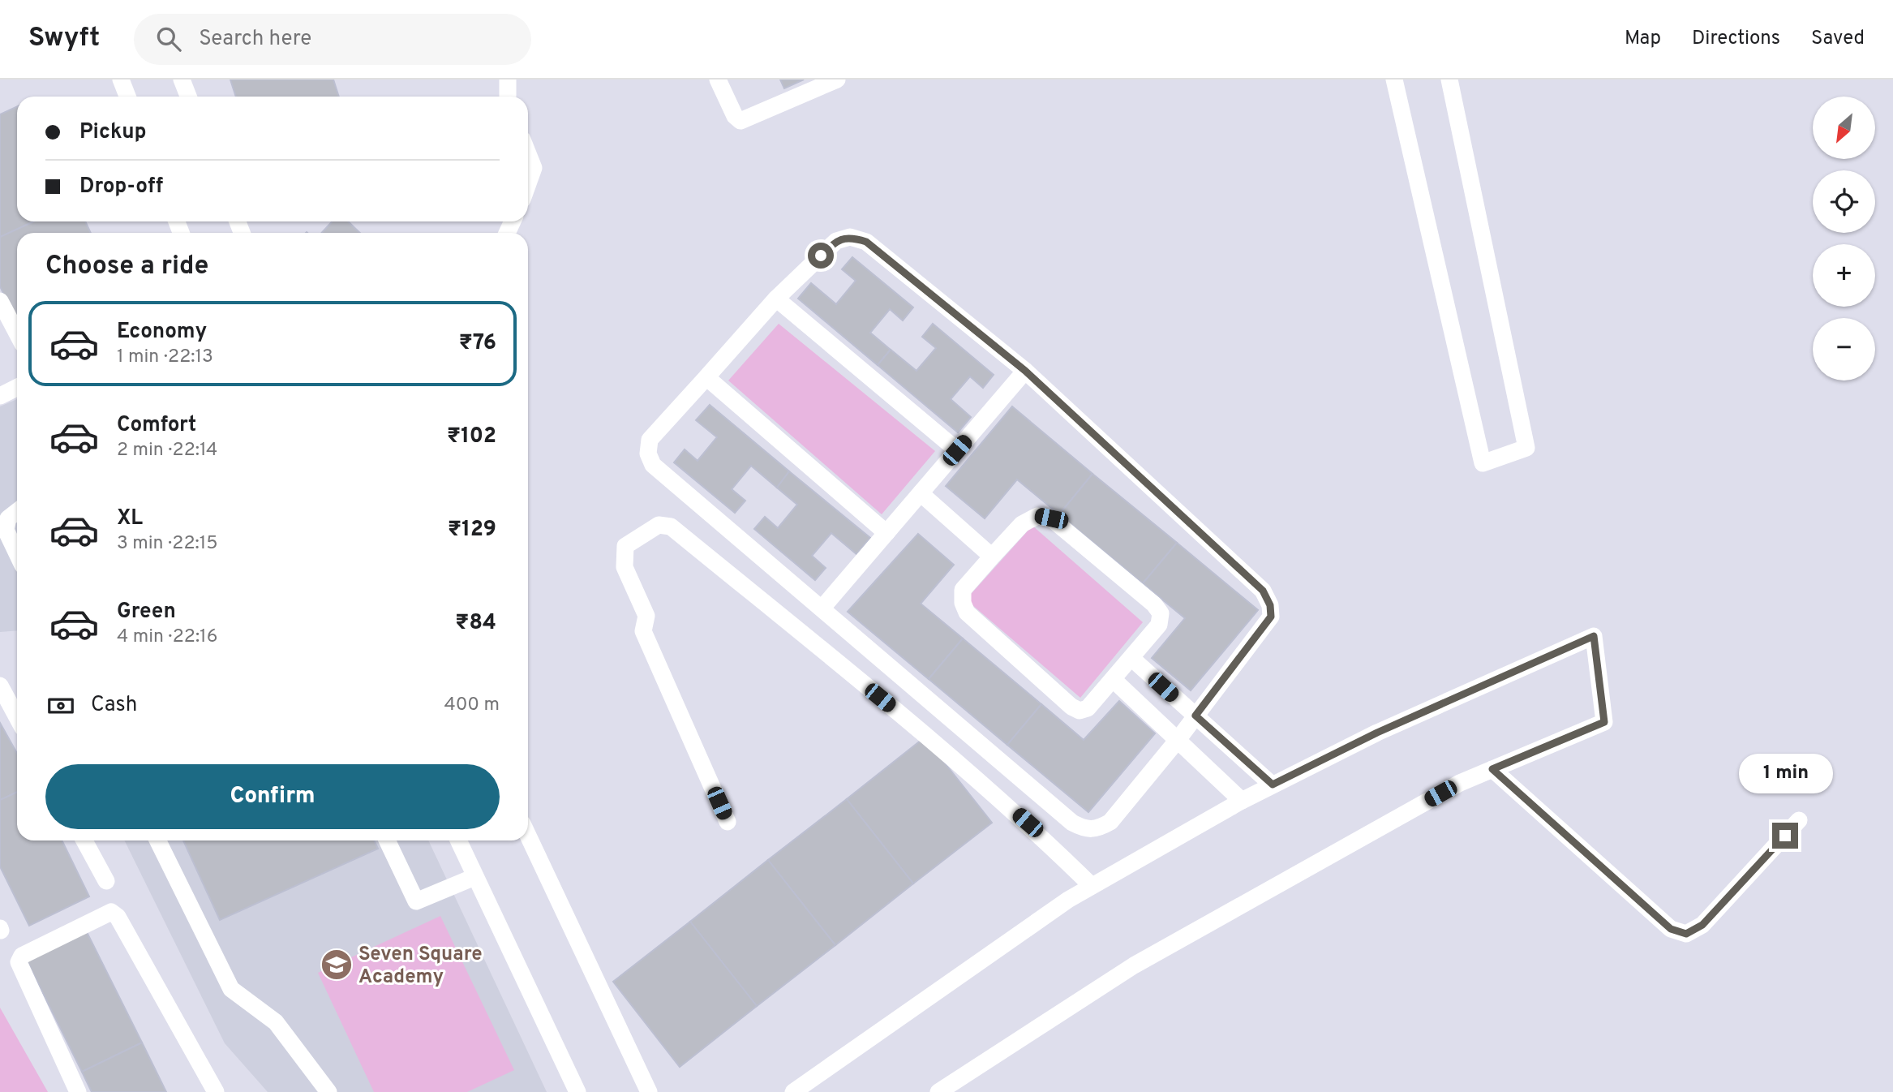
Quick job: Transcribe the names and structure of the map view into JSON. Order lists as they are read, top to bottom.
{
  "places": {
    "school or university": ["Seven Square Academy"]
  },
  "north": "bottom left",
  "page": {
    "header": "Swyft",
    "search": "Search here",
    "nav": ["Map", "Directions", "Saved"],
    "map_buttons": ["+", "−"],
    "banner": ["Pickup", "Drop-off"],
    "heading": "Choose a ride",
    "list": [
      {
        "name": "Economy",
        "note": "1 min · 22:13",
        "value": "₹76"
      },
      {
        "name": "Comfort",
        "note": "2 min · 22:14",
        "value": "₹102"
      },
      {
        "name": "XL",
        "note": "3 min · 22:15",
        "value": "₹129"
      },
      {
        "name": "Green",
        "note": "4 min · 22:16",
        "value": "₹84"
      }
    ],
    "pay": ["Cash", "400 m"],
    "buttons": "Confirm",
    "bubble": "1 min"
  }
}
